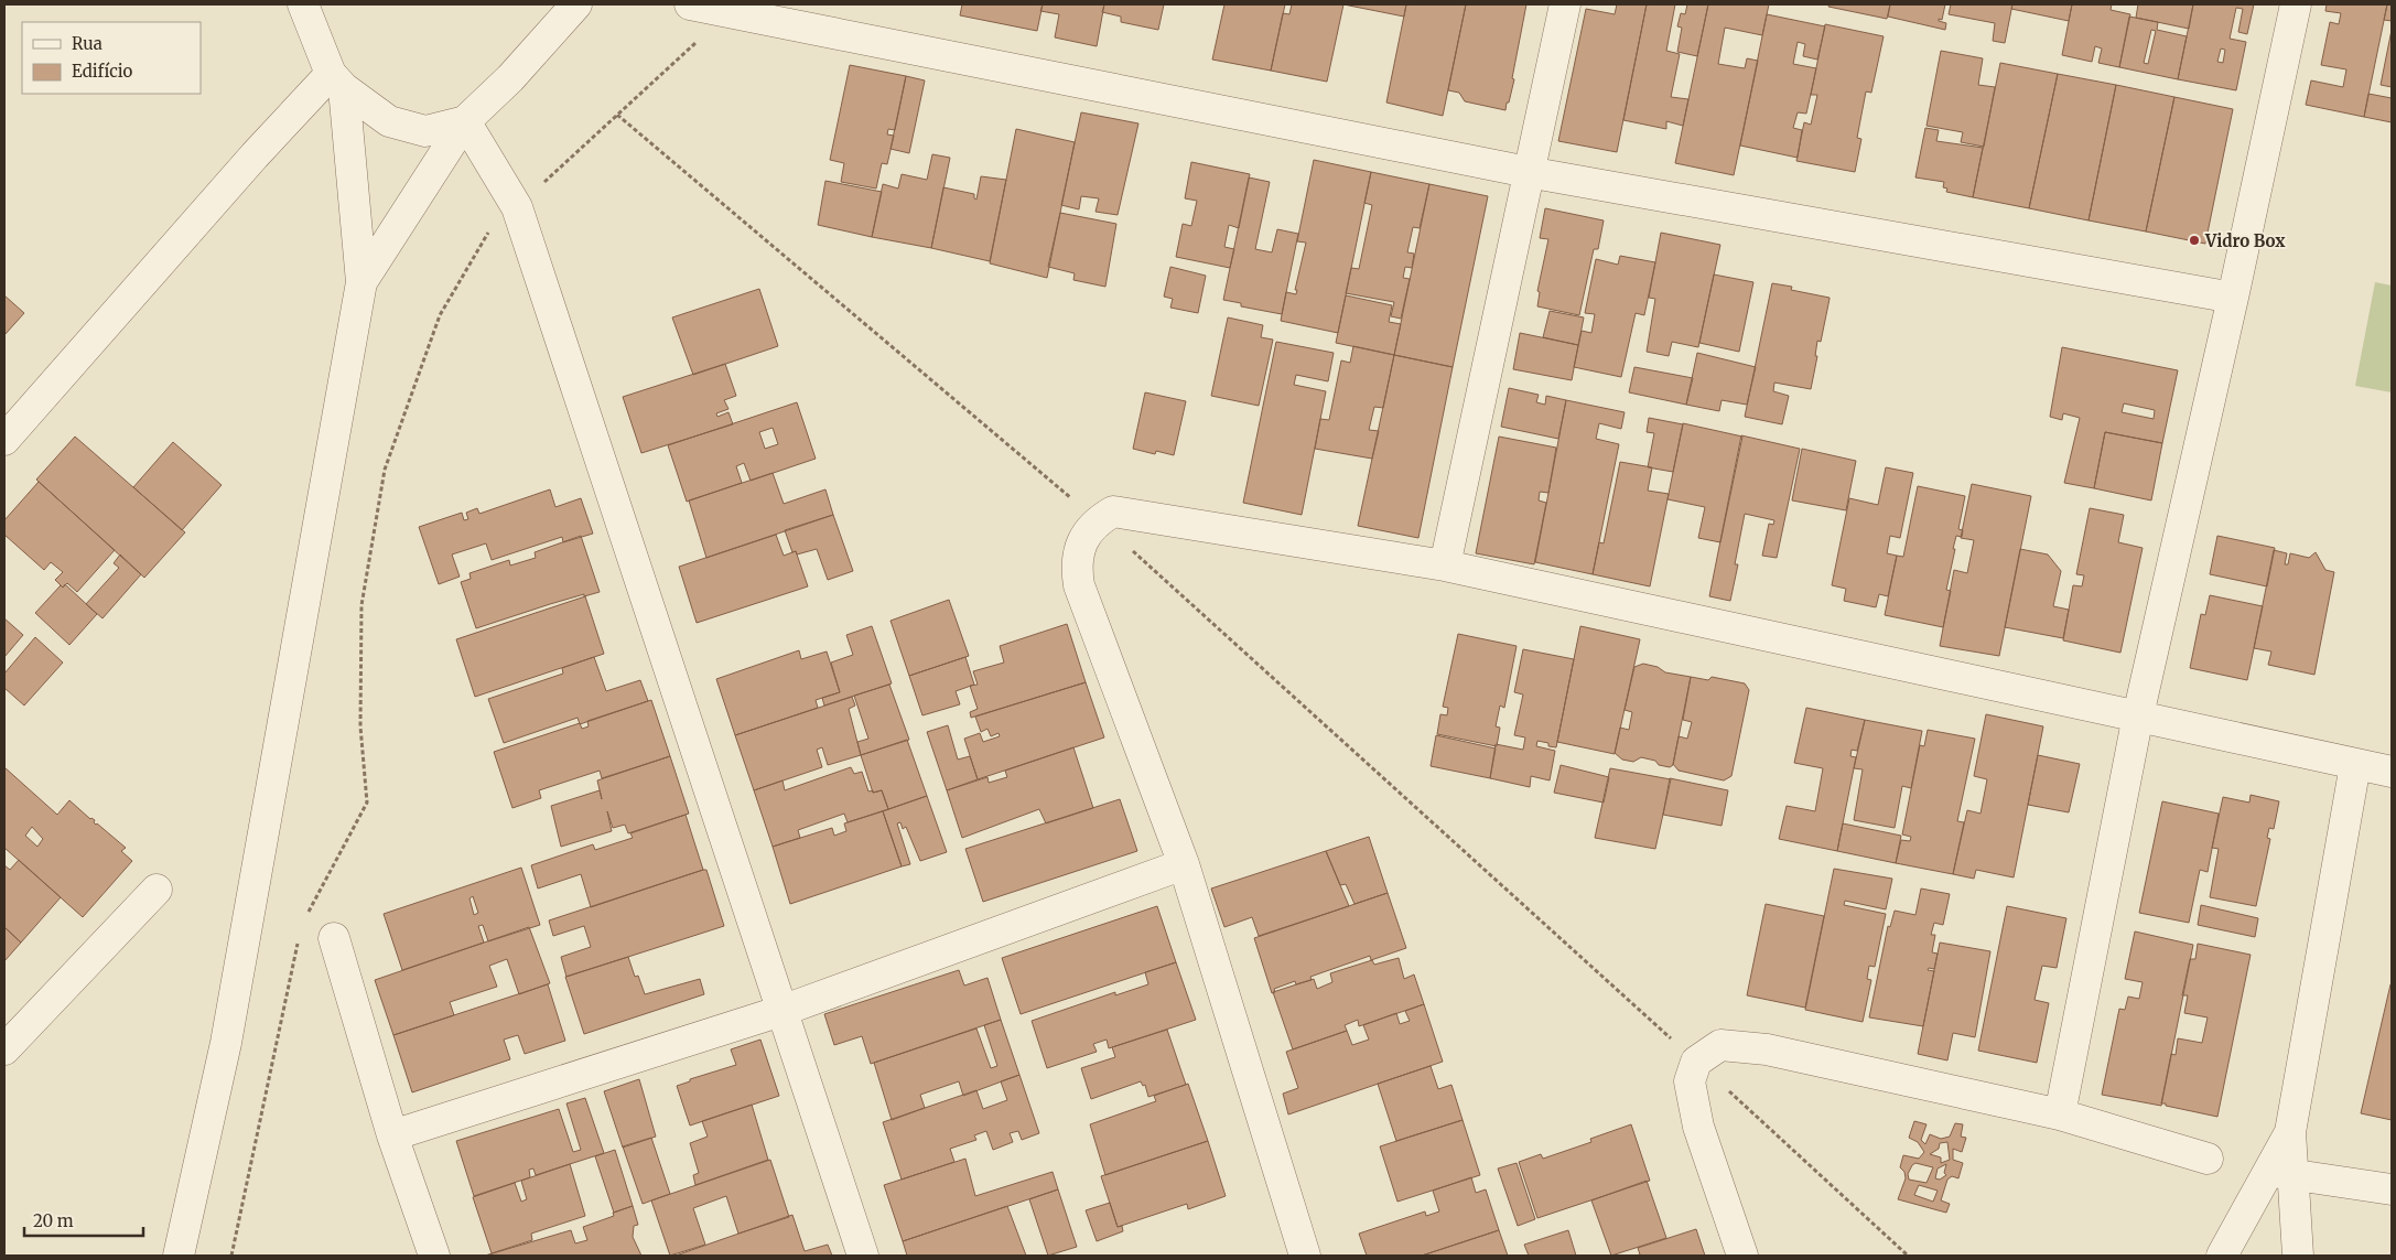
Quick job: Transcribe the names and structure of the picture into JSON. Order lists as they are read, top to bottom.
{
  "places": ["Vidro Box"],
  "legend": ["Rua", "Edifício"],
  "scale_bar": "20 m"
}
